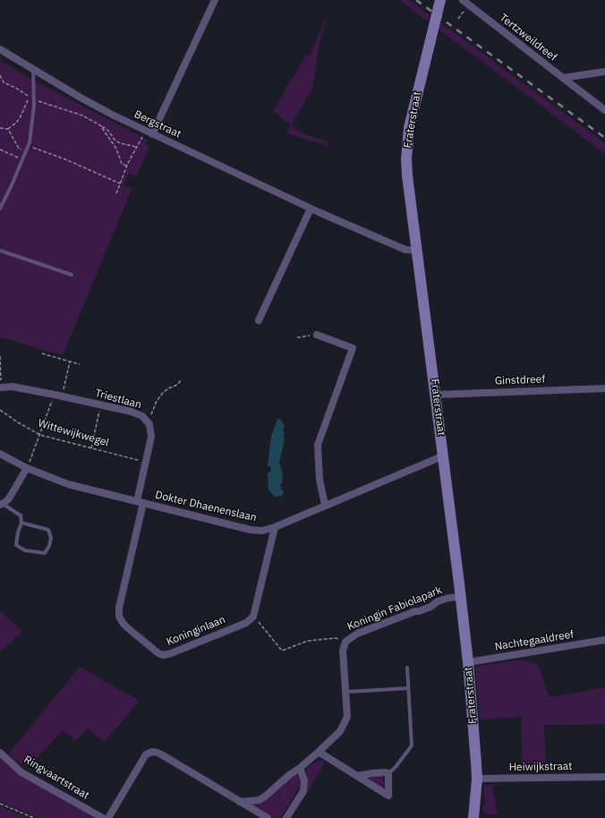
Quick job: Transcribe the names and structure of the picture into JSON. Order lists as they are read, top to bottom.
{
  "streets": {
    "street": [
      "Tertzweildreef",
      "Fraterstraat",
      "Bergstraat",
      "Ginstdreef",
      "Triestlaan",
      "Dokter Dhaenenslaan",
      "Koningin Fabiolapark",
      "Koninginlaan",
      "Nachtegaaldreef",
      "Heiwijkstraat",
      "Ringvaartstraat"
    ],
    "path": ["Wittewijkwegel"]
  },
  "crossings": [
    ["Fraterstraat", "Bergstraat"],
    ["Fraterstraat", "Ginstdreef"],
    ["Fraterstraat", "Dokter Dhaenenslaan"],
    ["Fraterstraat", "Koningin Fabiolapark"],
    ["Fraterstraat", "Nachtegaaldreef"],
    ["Fraterstraat", "Heiwijkstraat"],
    ["Triestlaan", "Wittewijkwegel"],
    ["Triestlaan", "Dokter Dhaenenslaan"],
    ["Triestlaan", "Koninginlaan"],
    ["Dokter Dhaenenslaan", "Koninginlaan"]
  ]
}
